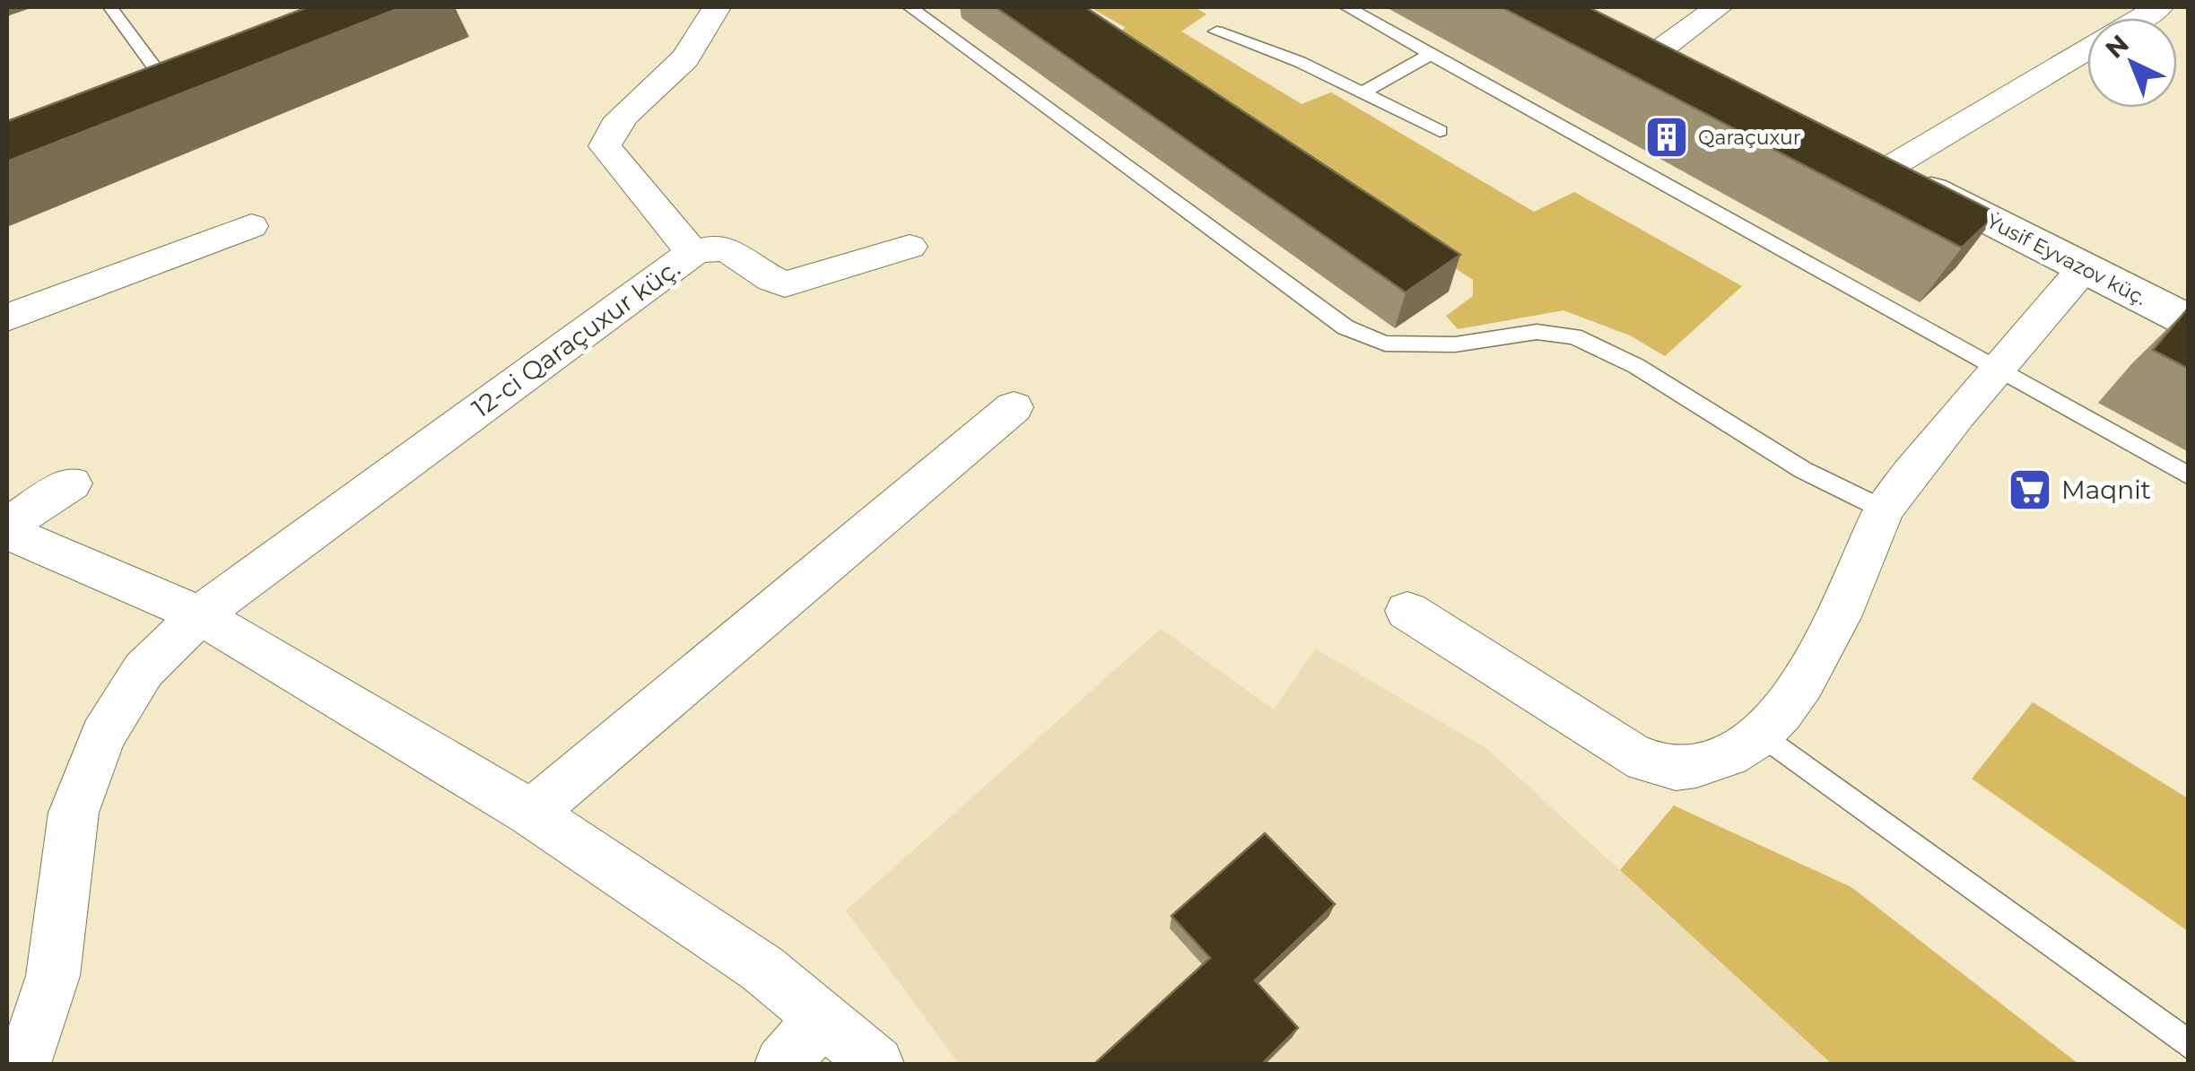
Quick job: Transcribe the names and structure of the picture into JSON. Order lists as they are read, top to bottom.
{
  "streets": {
    "street": ["Yusif Eyvazov küç.", "12-ci Qaraçuxur küç."]
  },
  "places": {
    "building": ["Qaraçuxur"],
    "supermarket": ["Maqnit"]
  },
  "north": "top left"
}
